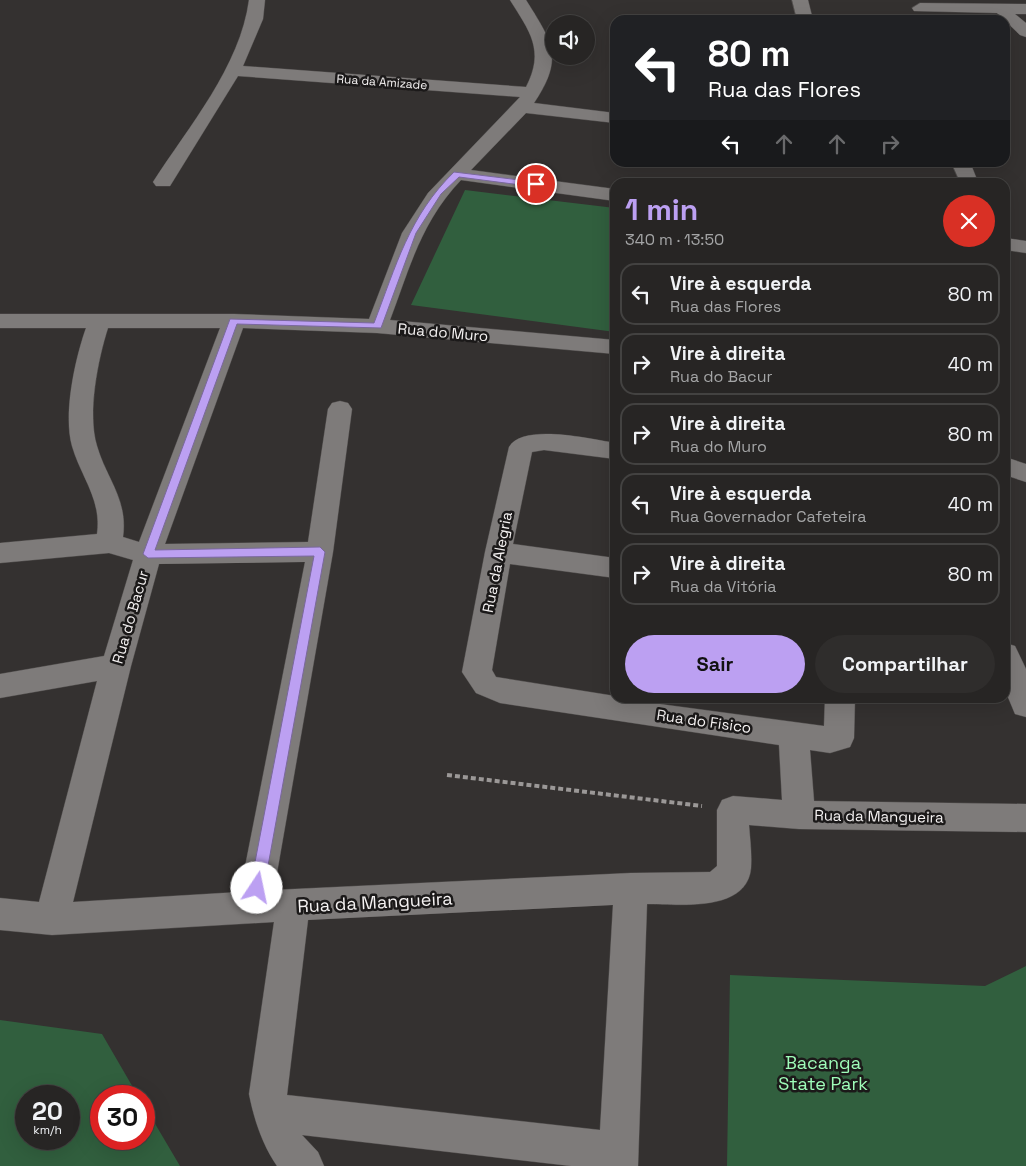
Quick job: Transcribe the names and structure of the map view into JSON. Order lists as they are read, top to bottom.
{
  "streets": {
    "street": [
      "Rua da Amizade",
      "Rua do Muro",
      "Rua da Alegria",
      "Rua do Bacur",
      "Rua do Fisico",
      "Rua da Mangueira"
    ]
  },
  "crossings": [
    ["Rua do Muro", "Rua do Bacur"],
    ["Rua da Alegria", "Rua do Fisico"],
    ["Rua do Bacur", "Rua da Mangueira"]
  ],
  "parks": ["Bacanga State Park"],
  "page": {
    "turn": ["80 m", "Rua das Flores"],
    "heading": ["1 min", "340 m · 13:50"],
    "list": [
      {
        "name": "Vire à esquerda",
        "note": "Rua das Flores",
        "value": "80 m"
      },
      {
        "name": "Vire à direita",
        "note": "Rua do Bacur",
        "value": "40 m"
      },
      {
        "name": "Vire à direita",
        "note": "Rua do Muro",
        "value": "80 m"
      },
      {
        "name": "Vire à esquerda",
        "note": "Rua Governador Cafeteira",
        "value": "40 m"
      },
      {
        "name": "Vire à direita",
        "note": "Rua da Vitória",
        "value": "80 m"
      }
    ],
    "buttons": ["Sair", "Compartilhar"],
    "speed": "20 km/h",
    "limit": "30"
  }
}
